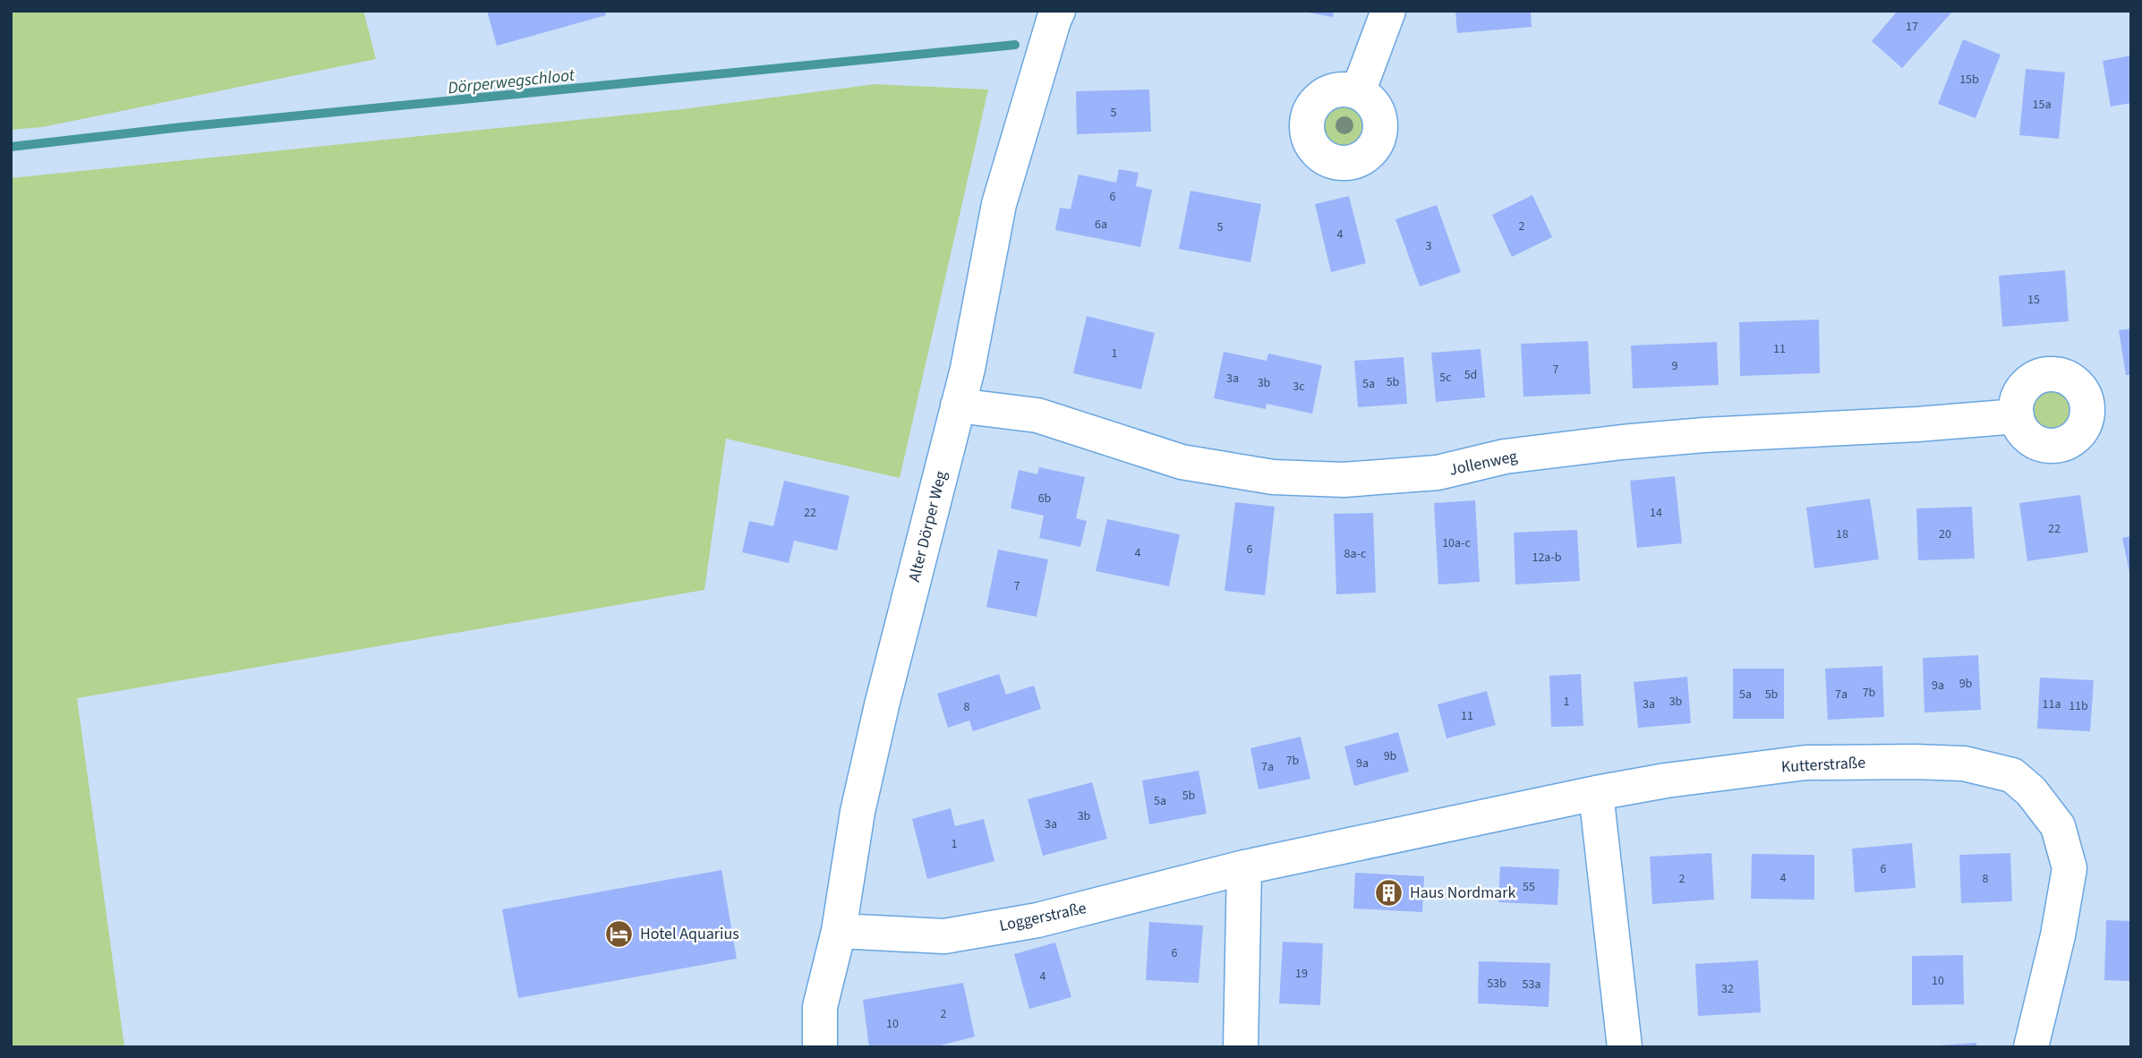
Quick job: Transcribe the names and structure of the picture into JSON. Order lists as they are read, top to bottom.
{
  "streets": {
    "street": [
      "Jollenweg",
      "Alter Dörper Weg",
      "Kutterstraße",
      "Loggerstraße"
    ]
  },
  "crossings": [
    ["Jollenweg", "Alter Dörper Weg"],
    ["Alter Dörper Weg", "Loggerstraße"],
    ["Kutterstraße", "Loggerstraße"]
  ],
  "water": ["Dörperwegschloot"],
  "places": {
    "building": ["Haus Nordmark"],
    "hotel": ["Hotel Aquarius"]
  },
  "house_numbers": [
    "17",
    "15b",
    "15a",
    "5",
    "6",
    "6a",
    "2",
    "5",
    "4",
    "3",
    "15",
    "11",
    "1",
    "9",
    "7",
    "5d",
    "5c",
    "3a",
    "5b",
    "3b",
    "5a",
    "3c",
    "6b",
    "22",
    "14",
    "22",
    "18",
    "20",
    "10a-c",
    "6",
    "4",
    "8a-c",
    "12a-b",
    "7",
    "9b",
    "9a",
    "7b",
    "5a",
    "5b",
    "7a",
    "1",
    "3b",
    "3a",
    "11a",
    "11b",
    "8",
    "11",
    "9b",
    "7b",
    "9a",
    "7a",
    "5b",
    "5a",
    "3b",
    "3a",
    "1",
    "6",
    "4",
    "2",
    "8",
    "55",
    "6",
    "19",
    "4",
    "10",
    "53b",
    "53a",
    "32",
    "2",
    "10"
  ]
}
